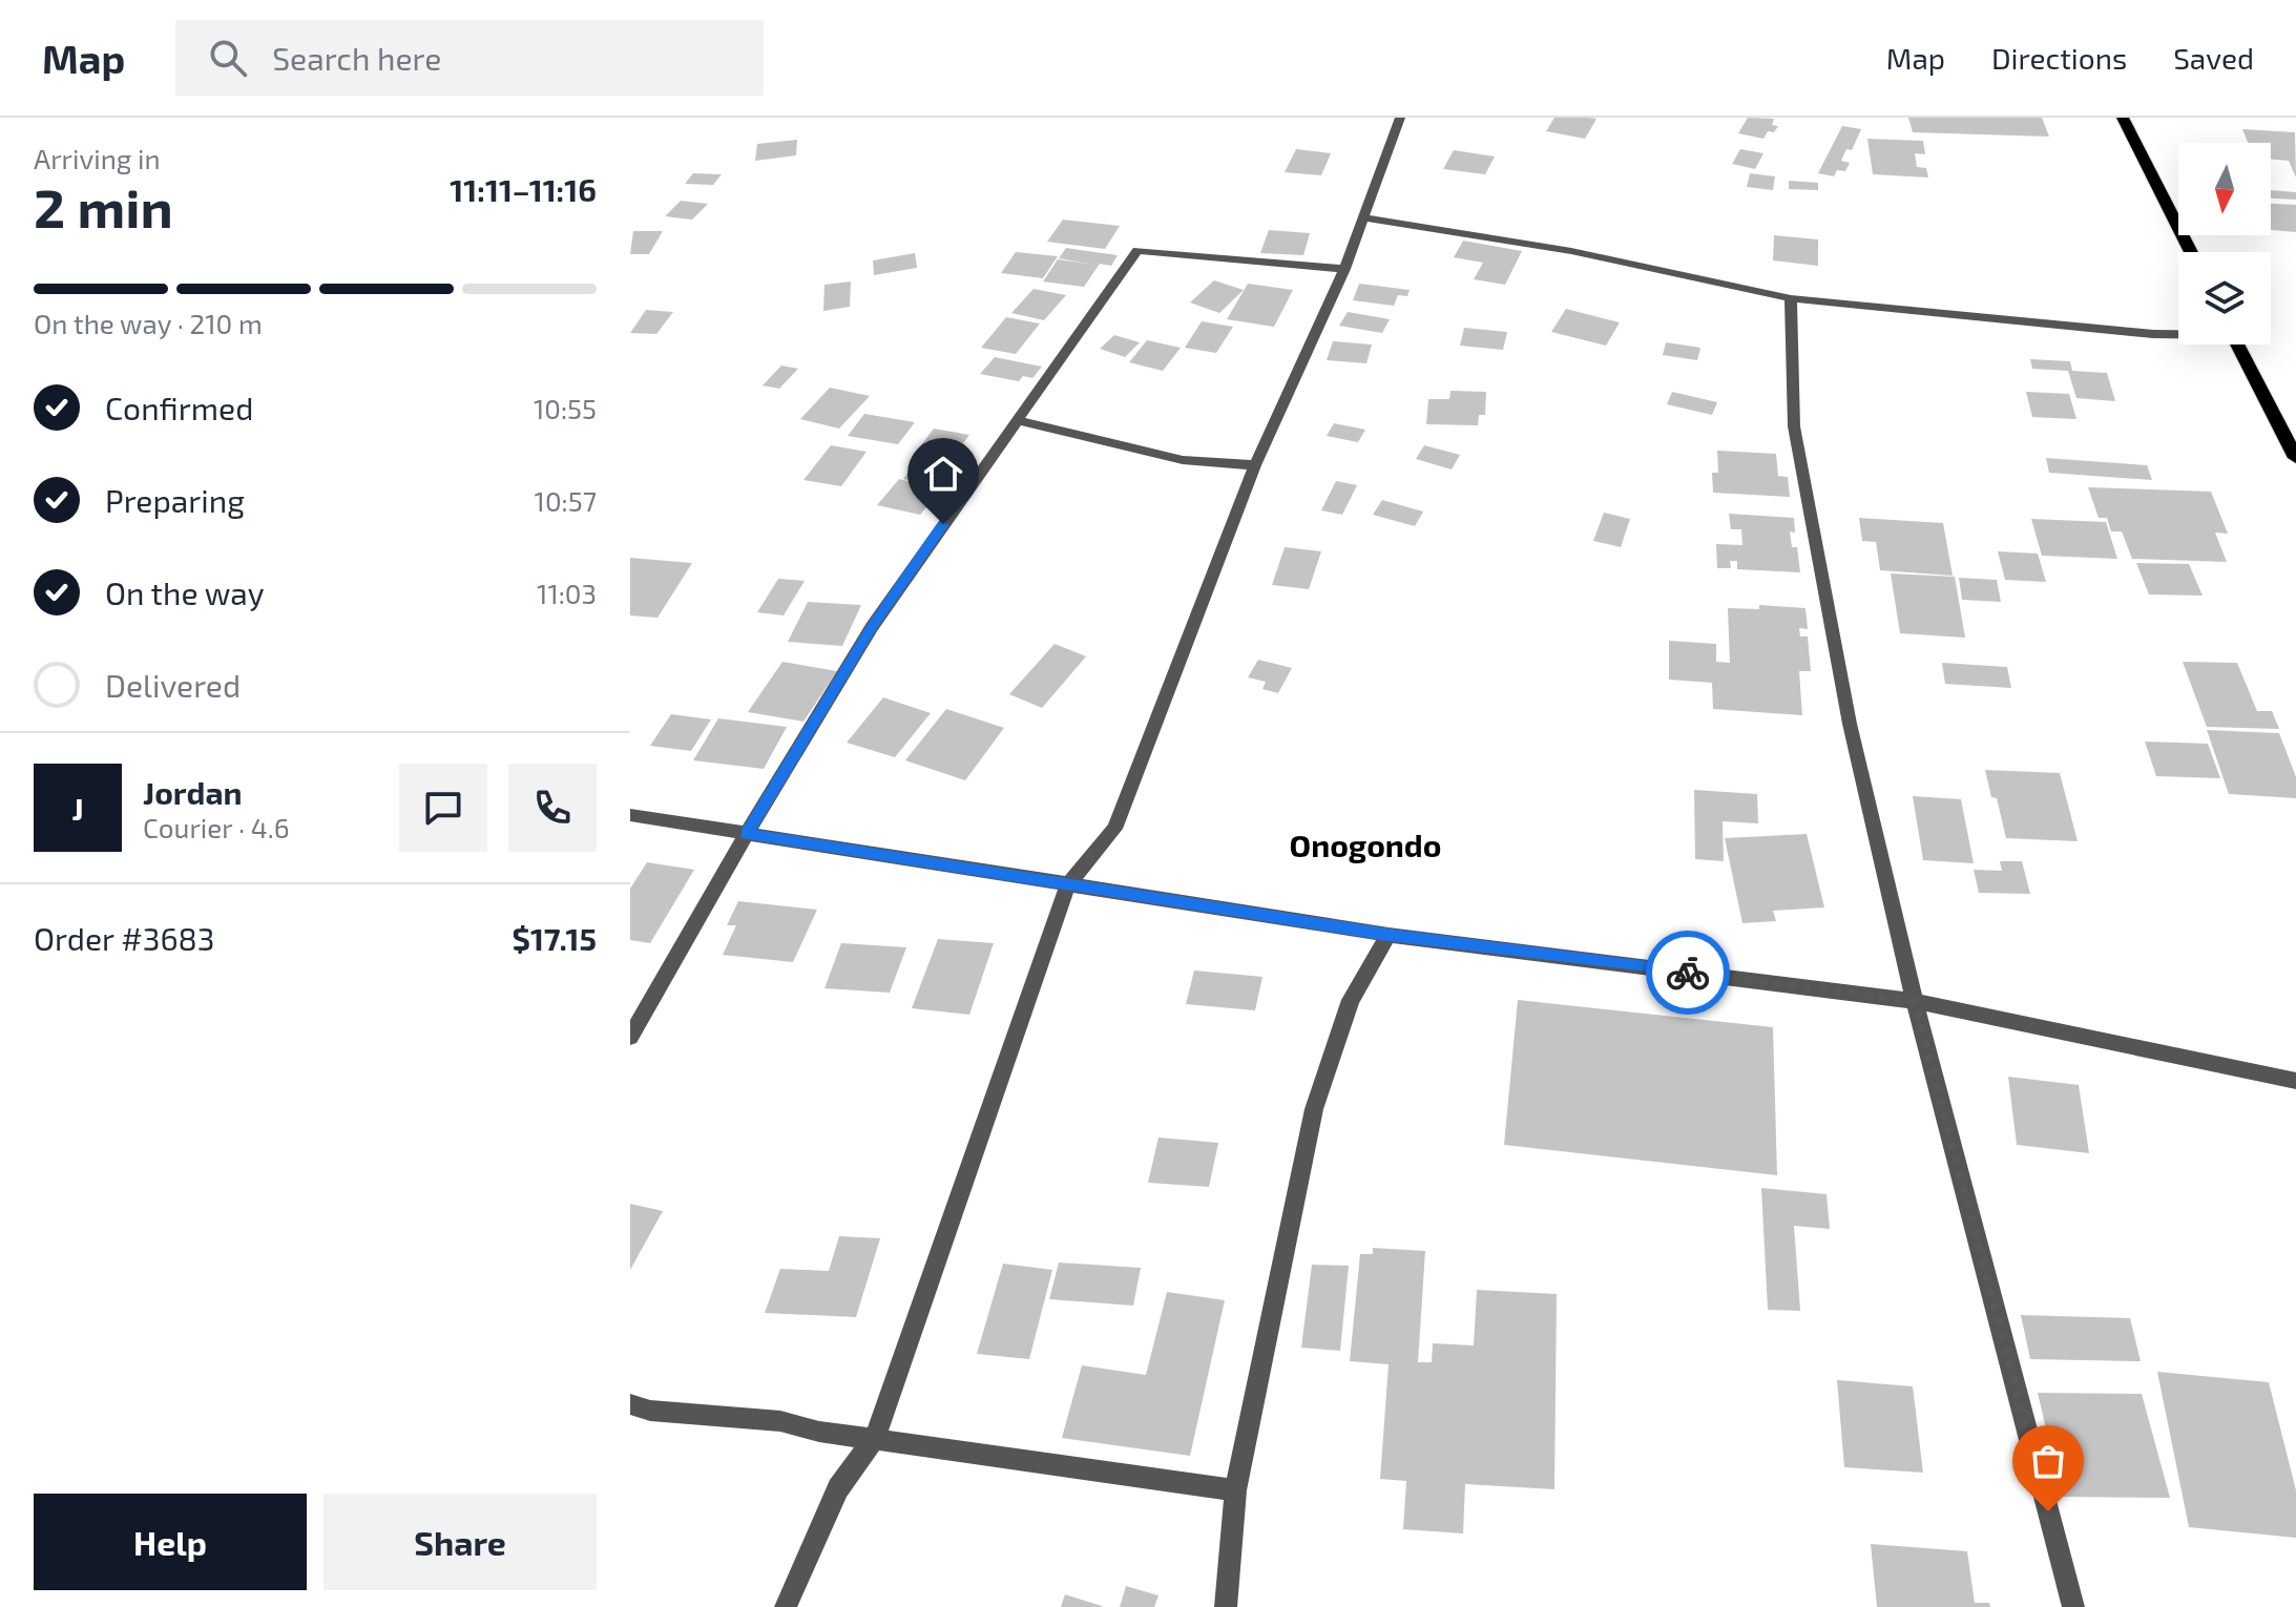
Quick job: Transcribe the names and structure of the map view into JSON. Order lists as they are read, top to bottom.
{
  "districts": ["Onogondo"],
  "north": "bottom",
  "page": {
    "header": "Map",
    "search": "Search here",
    "nav": ["Map", "Directions", "Saved"],
    "heading": ["2 min", "Arriving in", "11:11–11:16"],
    "panel": [
      "Jordan",
      "Courier · 4.6",
      "Order #3683",
      "$17.15"
    ],
    "bar": "On the way · 210 m",
    "list": [
      ["Confirmed", "10:55"],
      ["Preparing", "10:57"],
      ["On the way", "11:03"],
      "Delivered"
    ],
    "round": "J",
    "buttons": ["Help", "Share"]
  }
}
